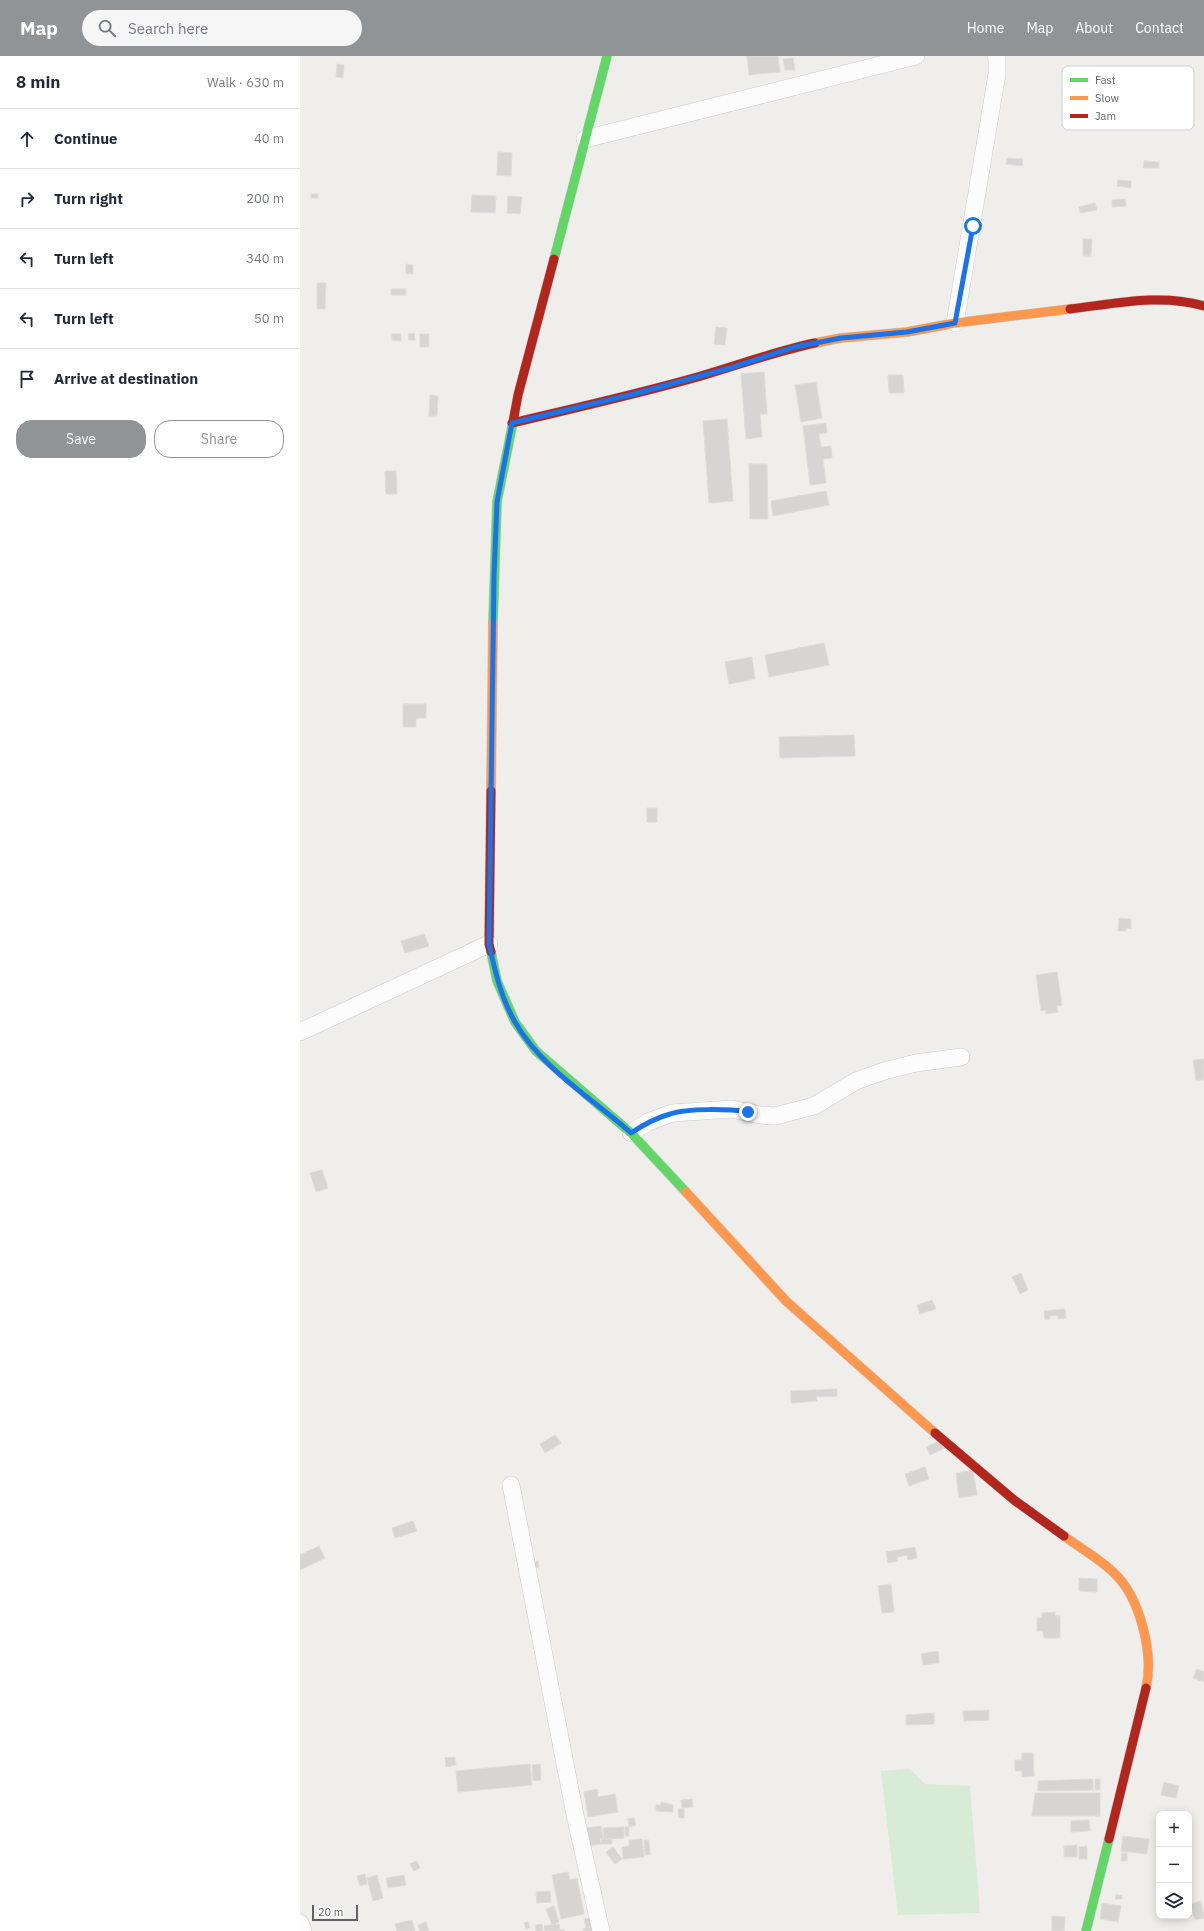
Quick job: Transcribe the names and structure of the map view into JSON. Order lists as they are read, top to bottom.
{
  "legend": ["Fast", "Slow", "Jam"],
  "scale_bar": "20 m",
  "page": {
    "header": "Map",
    "search": "Search here",
    "nav": [
      "Home",
      "Map",
      "About",
      "Contact"
    ],
    "heading": ["8 min", "Walk · 630 m"],
    "list": [
      ["Continue", "40 m"],
      ["Turn right", "200 m"],
      ["Turn left", "340 m"],
      ["Turn left", "50 m"],
      "Arrive at destination"
    ],
    "buttons": ["Save", "Share"],
    "map_buttons": ["+", "−"],
    "scale": "20 m"
  }
}
